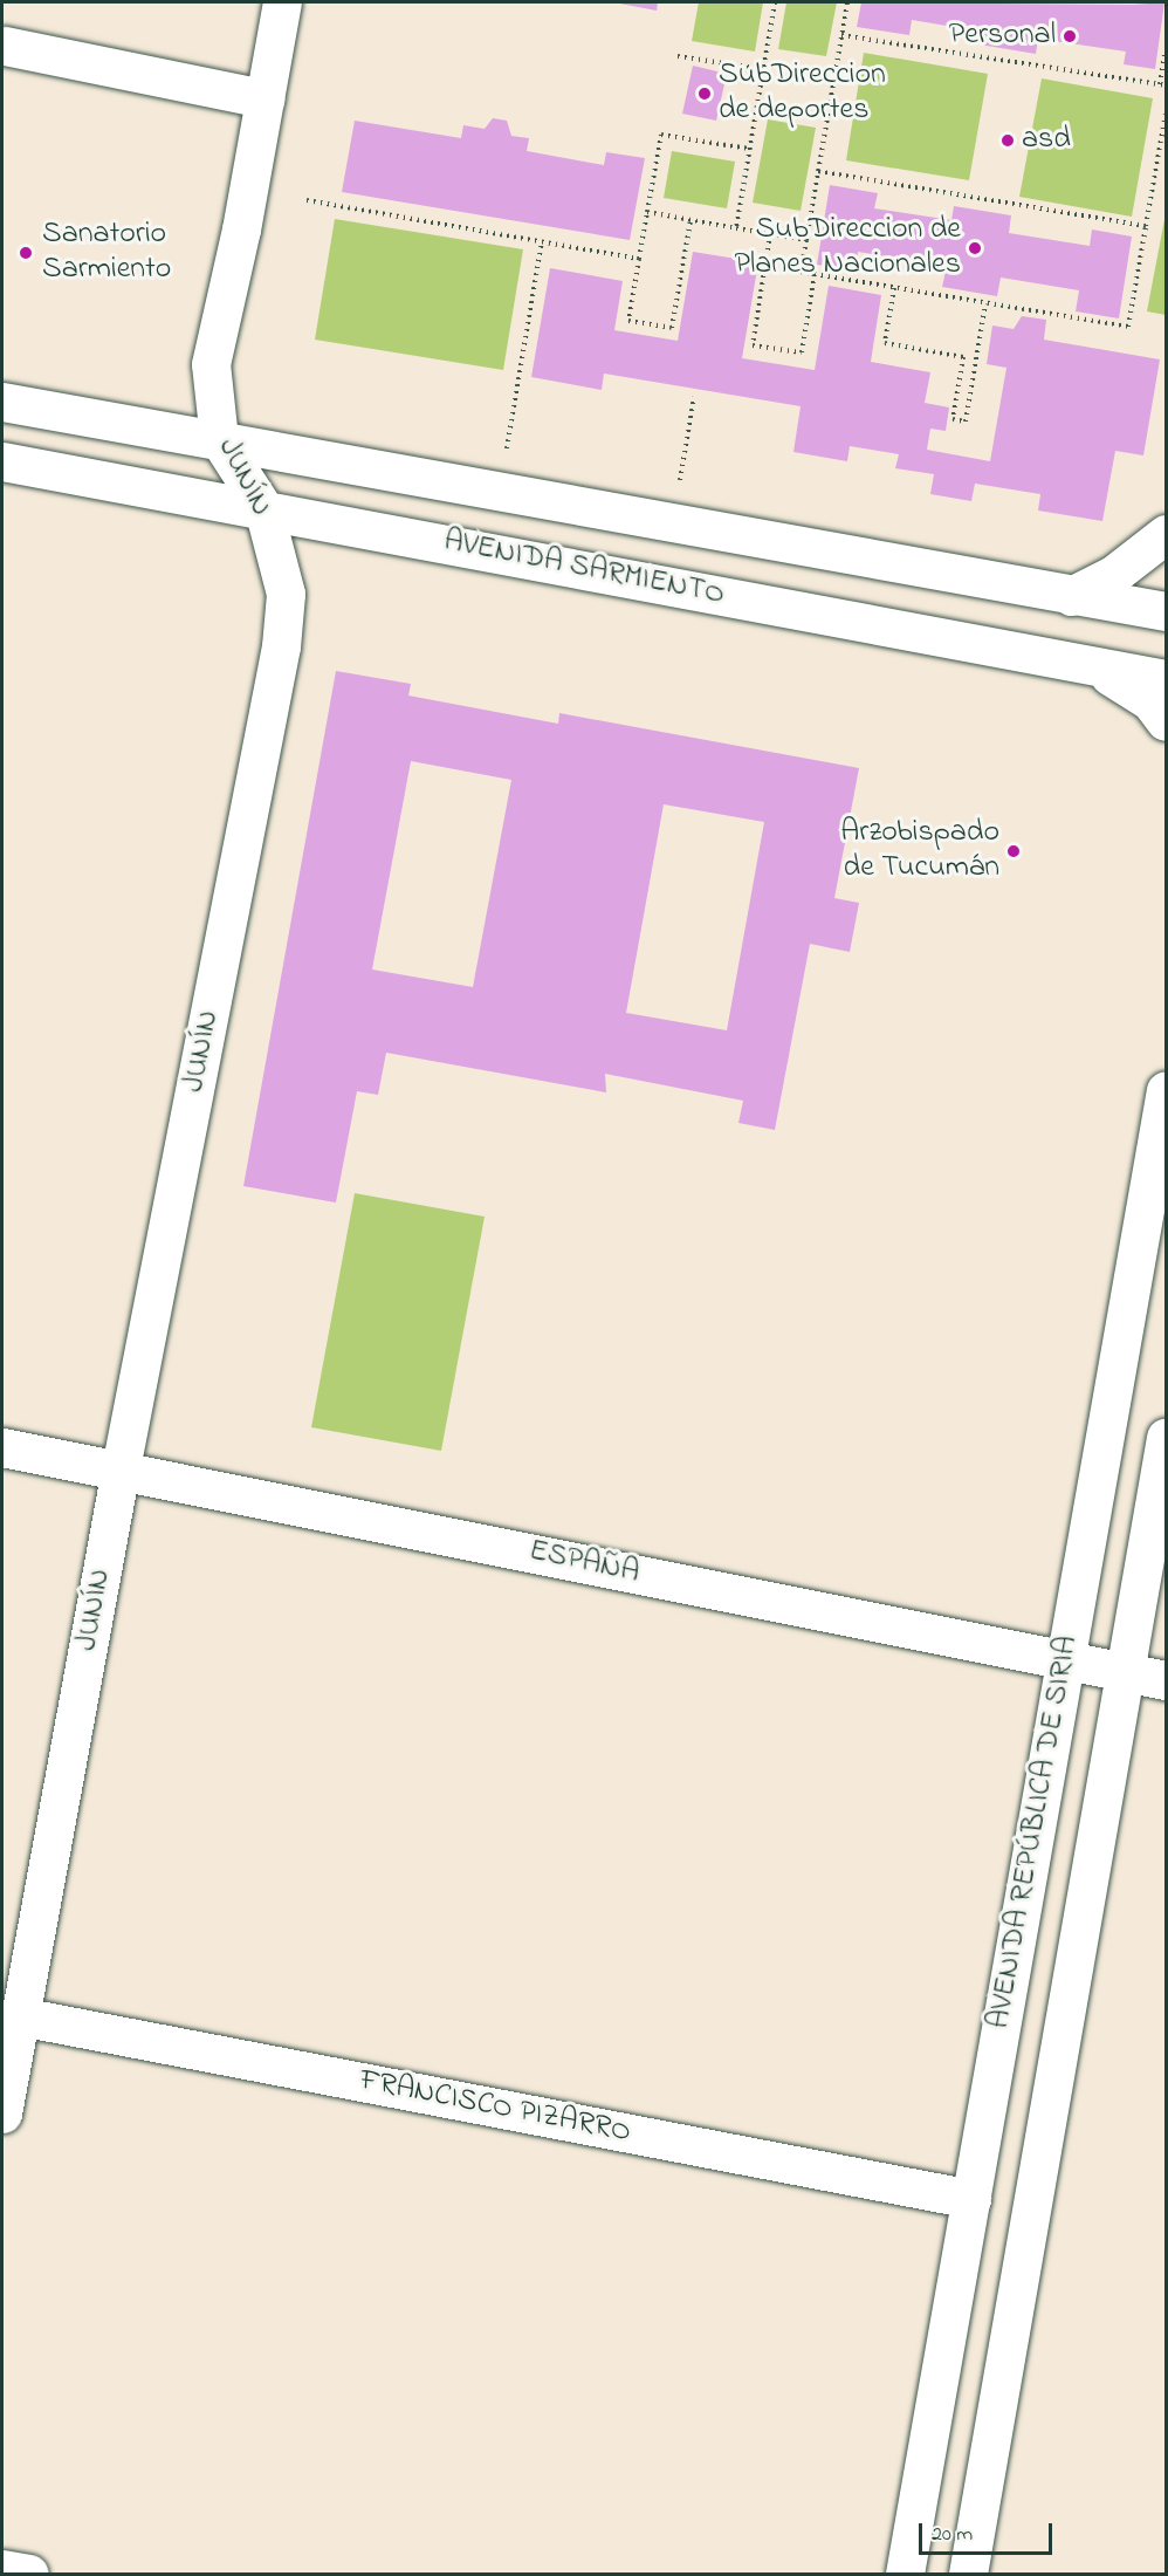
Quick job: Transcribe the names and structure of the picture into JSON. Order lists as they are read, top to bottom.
{
  "streets": {
    "main road": [
      "JUNÍN",
      "AVENIDA SARMIENTO",
      "ESPAÑA",
      "AVENIDA REPÚBLICA DE SIRIA",
      "FRANCISCO PIZARRO"
    ]
  },
  "crossings": [
    ["JUNÍN", "AVENIDA SARMIENTO"],
    ["JUNÍN", "ESPAÑA"],
    ["JUNÍN", "FRANCISCO PIZARRO"],
    ["ESPAÑA", "AVENIDA REPÚBLICA DE SIRIA"],
    ["AVENIDA REPÚBLICA DE SIRIA", "FRANCISCO PIZARRO"]
  ],
  "places": [
    "Personal",
    "SubDireccion de deportes",
    "asd",
    "SubDireccion de Planes Nacionales",
    "Sanatorio Sarmiento",
    "Arzobispado de Tucumán"
  ],
  "scale_bar": "20 m"
}
